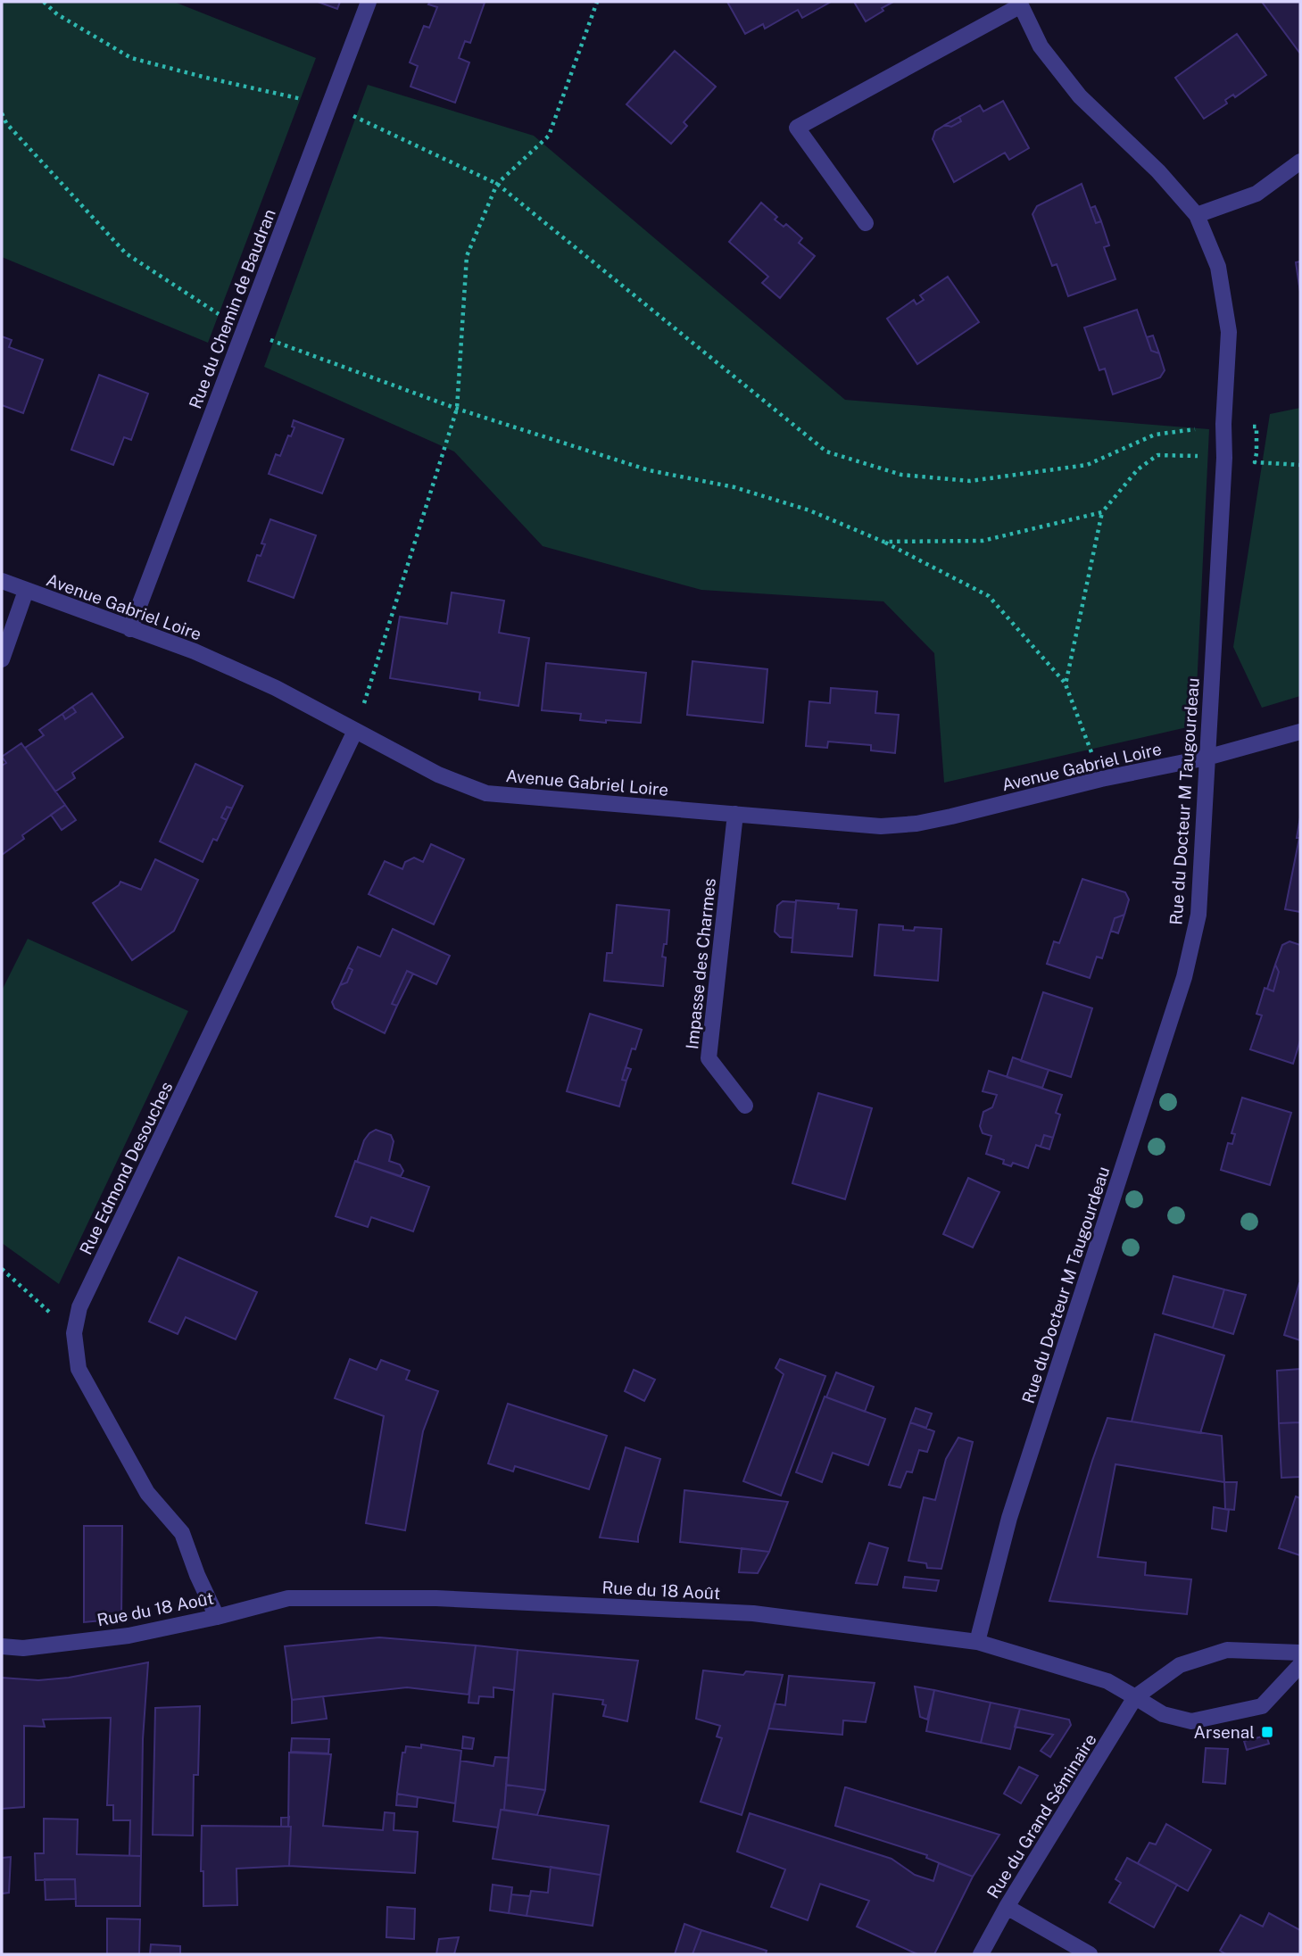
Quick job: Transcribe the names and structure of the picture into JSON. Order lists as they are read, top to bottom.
{
  "streets": {
    "street": [
      "Rue du Chemin de Baudran",
      "Avenue Gabriel Loire",
      "Rue du Docteur M Taugourdeau",
      "Impasse des Charmes",
      "Rue Edmond Desouches",
      "Rue du 18 Août",
      "Rue du Grand Séminaire"
    ]
  },
  "crossings": [
    ["Rue du Chemin de Baudran", "Avenue Gabriel Loire"],
    ["Avenue Gabriel Loire", "Rue du Docteur M Taugourdeau"],
    ["Avenue Gabriel Loire", "Impasse des Charmes"],
    ["Avenue Gabriel Loire", "Rue Edmond Desouches"],
    ["Rue du Docteur M Taugourdeau", "Rue du 18 Août"],
    ["Rue Edmond Desouches", "Rue du 18 Août"],
    ["Rue du 18 Août", "Rue du Grand Séminaire"]
  ],
  "places": {
    "transit": ["Arsenal"]
  }
}
